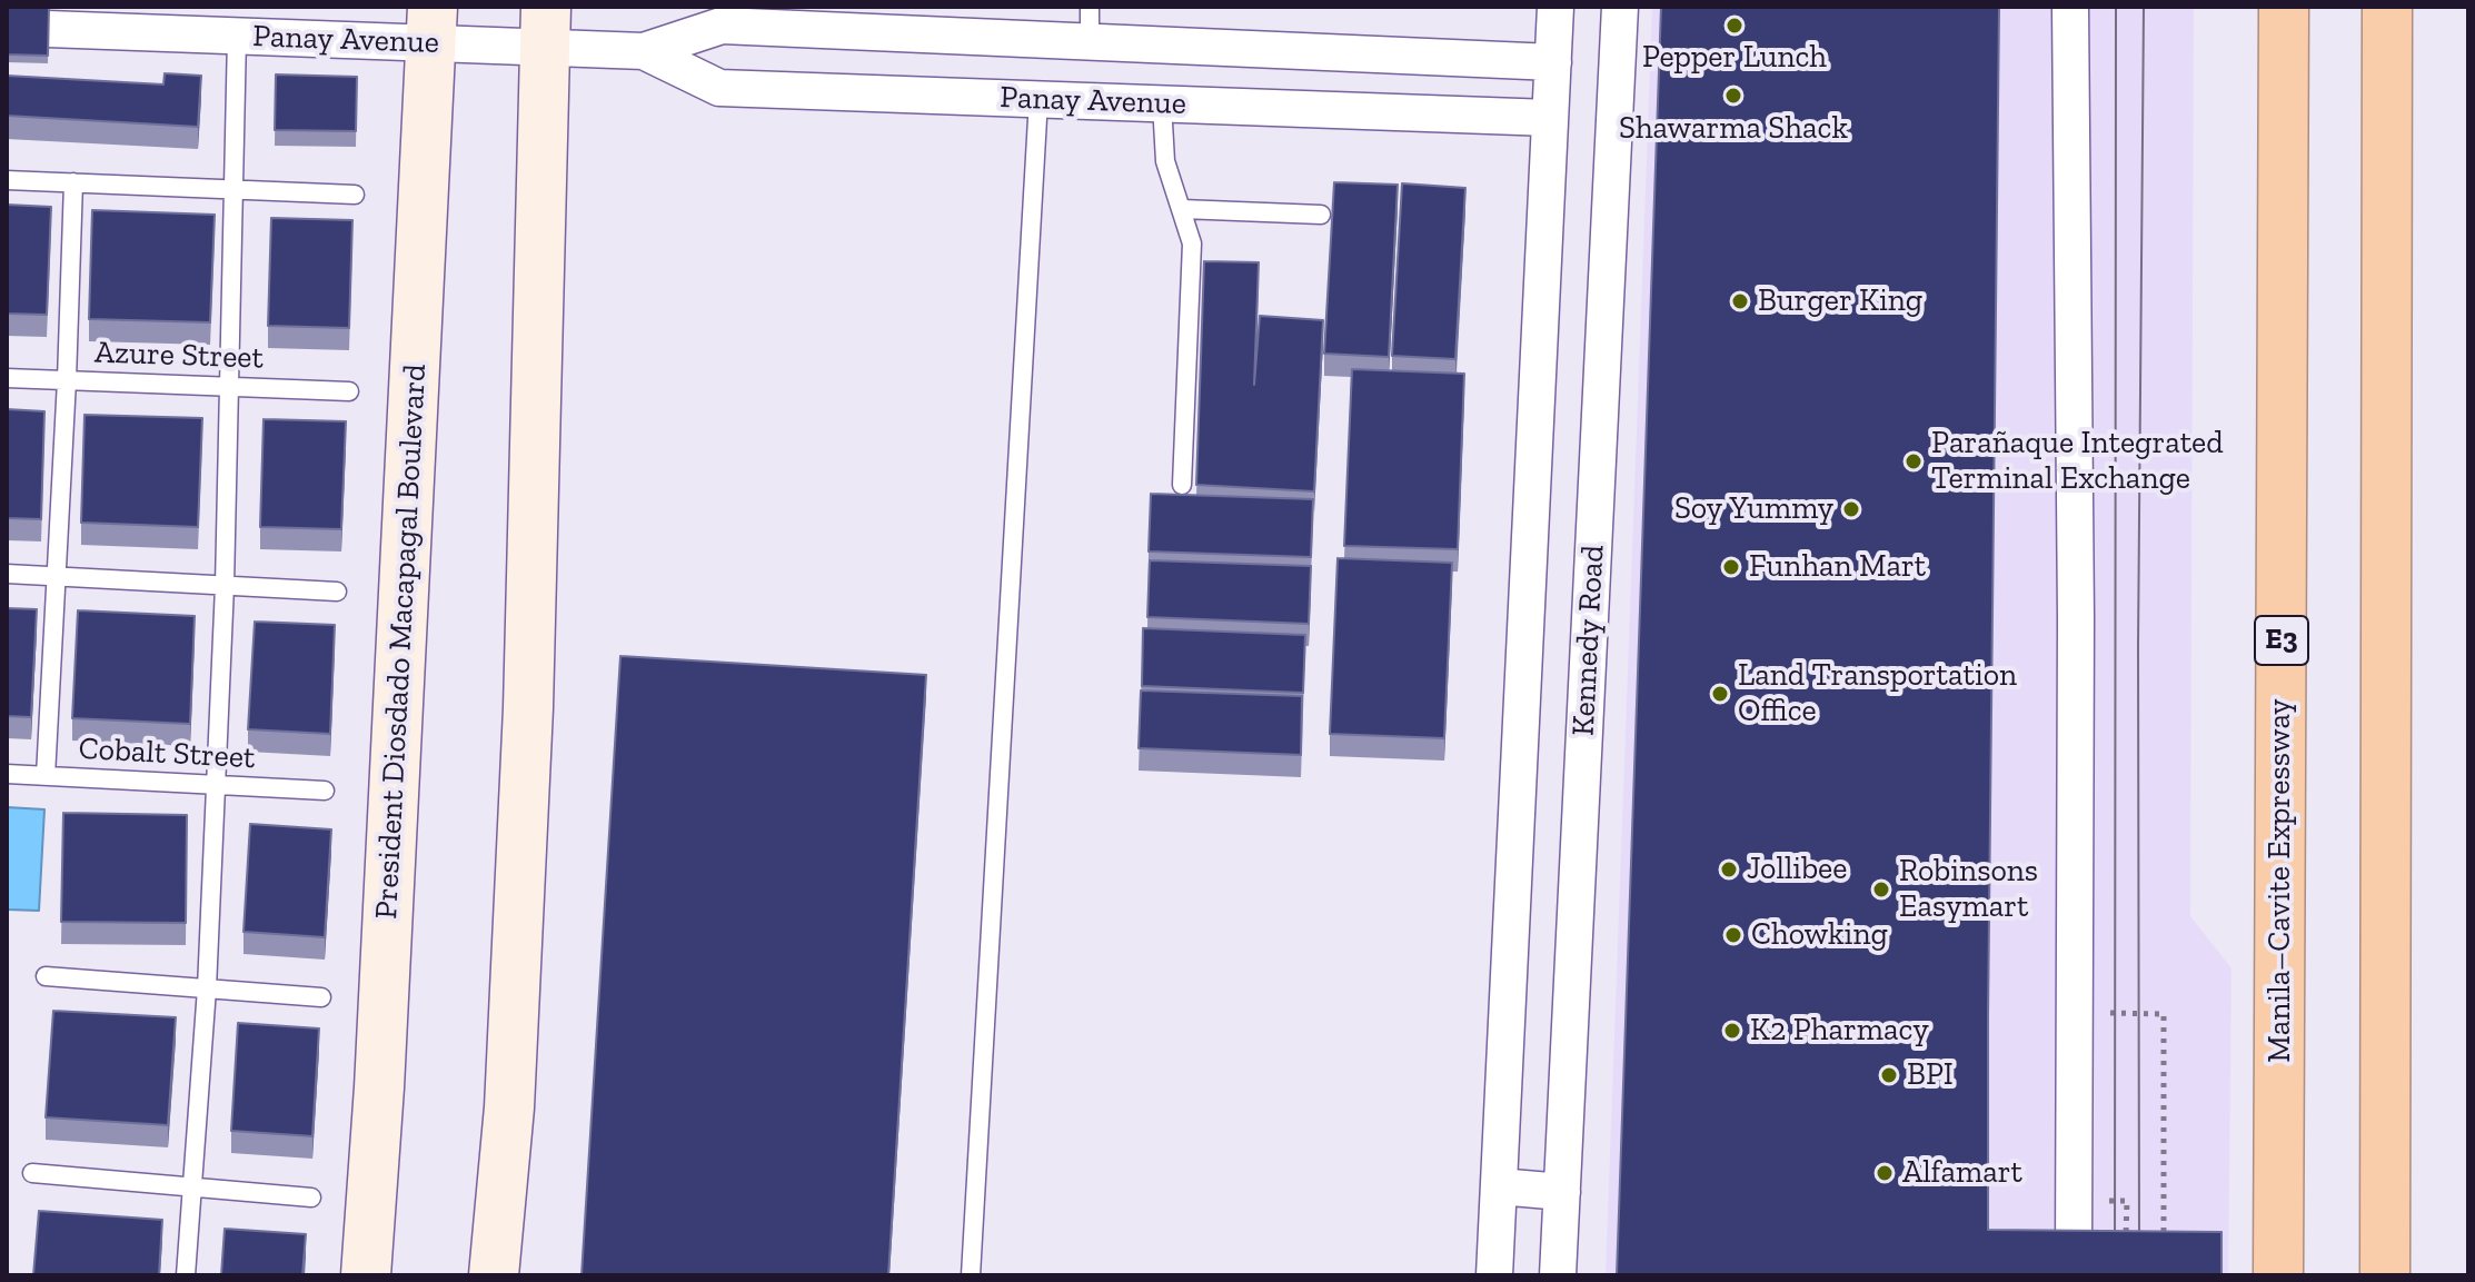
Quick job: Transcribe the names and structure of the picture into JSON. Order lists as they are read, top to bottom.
{
  "streets": {
    "highway": ["E3", "Manila–Cavite Expressway"],
    "main road": ["President Diosdado Macapagal Boulevard"],
    "street": ["Panay Avenue", "Kennedy Road"],
    "lane": ["Azure Street", "Cobalt Street"]
  },
  "crossings": [
    ["Panay Avenue", "Kennedy Road"],
    ["Panay Avenue", "President Diosdado Macapagal Boulevard"]
  ],
  "places": [
    "Pepper Lunch",
    "Shawarma Shack",
    "Burger King",
    "Parañaque Integrated Terminal Exchange",
    "Soy Yummy",
    "Funhan Mart",
    "Land Transportation Office",
    "Jollibee",
    "Robinsons Easymart",
    "Chowking",
    "K2 Pharmacy",
    "BPI",
    "Alfamart"
  ]
}
